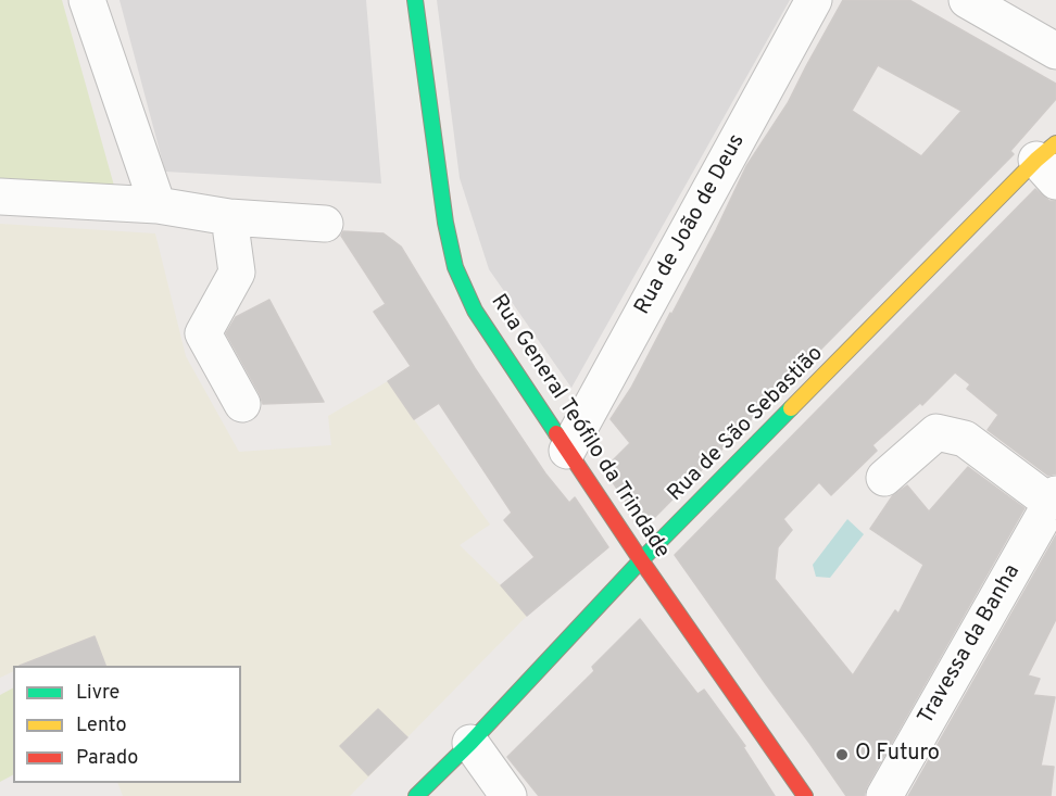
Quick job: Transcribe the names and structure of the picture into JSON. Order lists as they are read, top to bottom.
{
  "streets": {
    "main road": ["Rua de São Sebastião", "Rua General Teófilo da Trindade"],
    "street": ["Rua de João de Deus", "Travessa da Banha"]
  },
  "crossings": [
    ["Rua de João de Deus", "Rua General Teófilo da Trindade"],
    ["Rua de São Sebastião", "Rua General Teófilo da Trindade"]
  ],
  "places": ["O Futuro"],
  "legend": ["Livre", "Lento", "Parado"]
}
